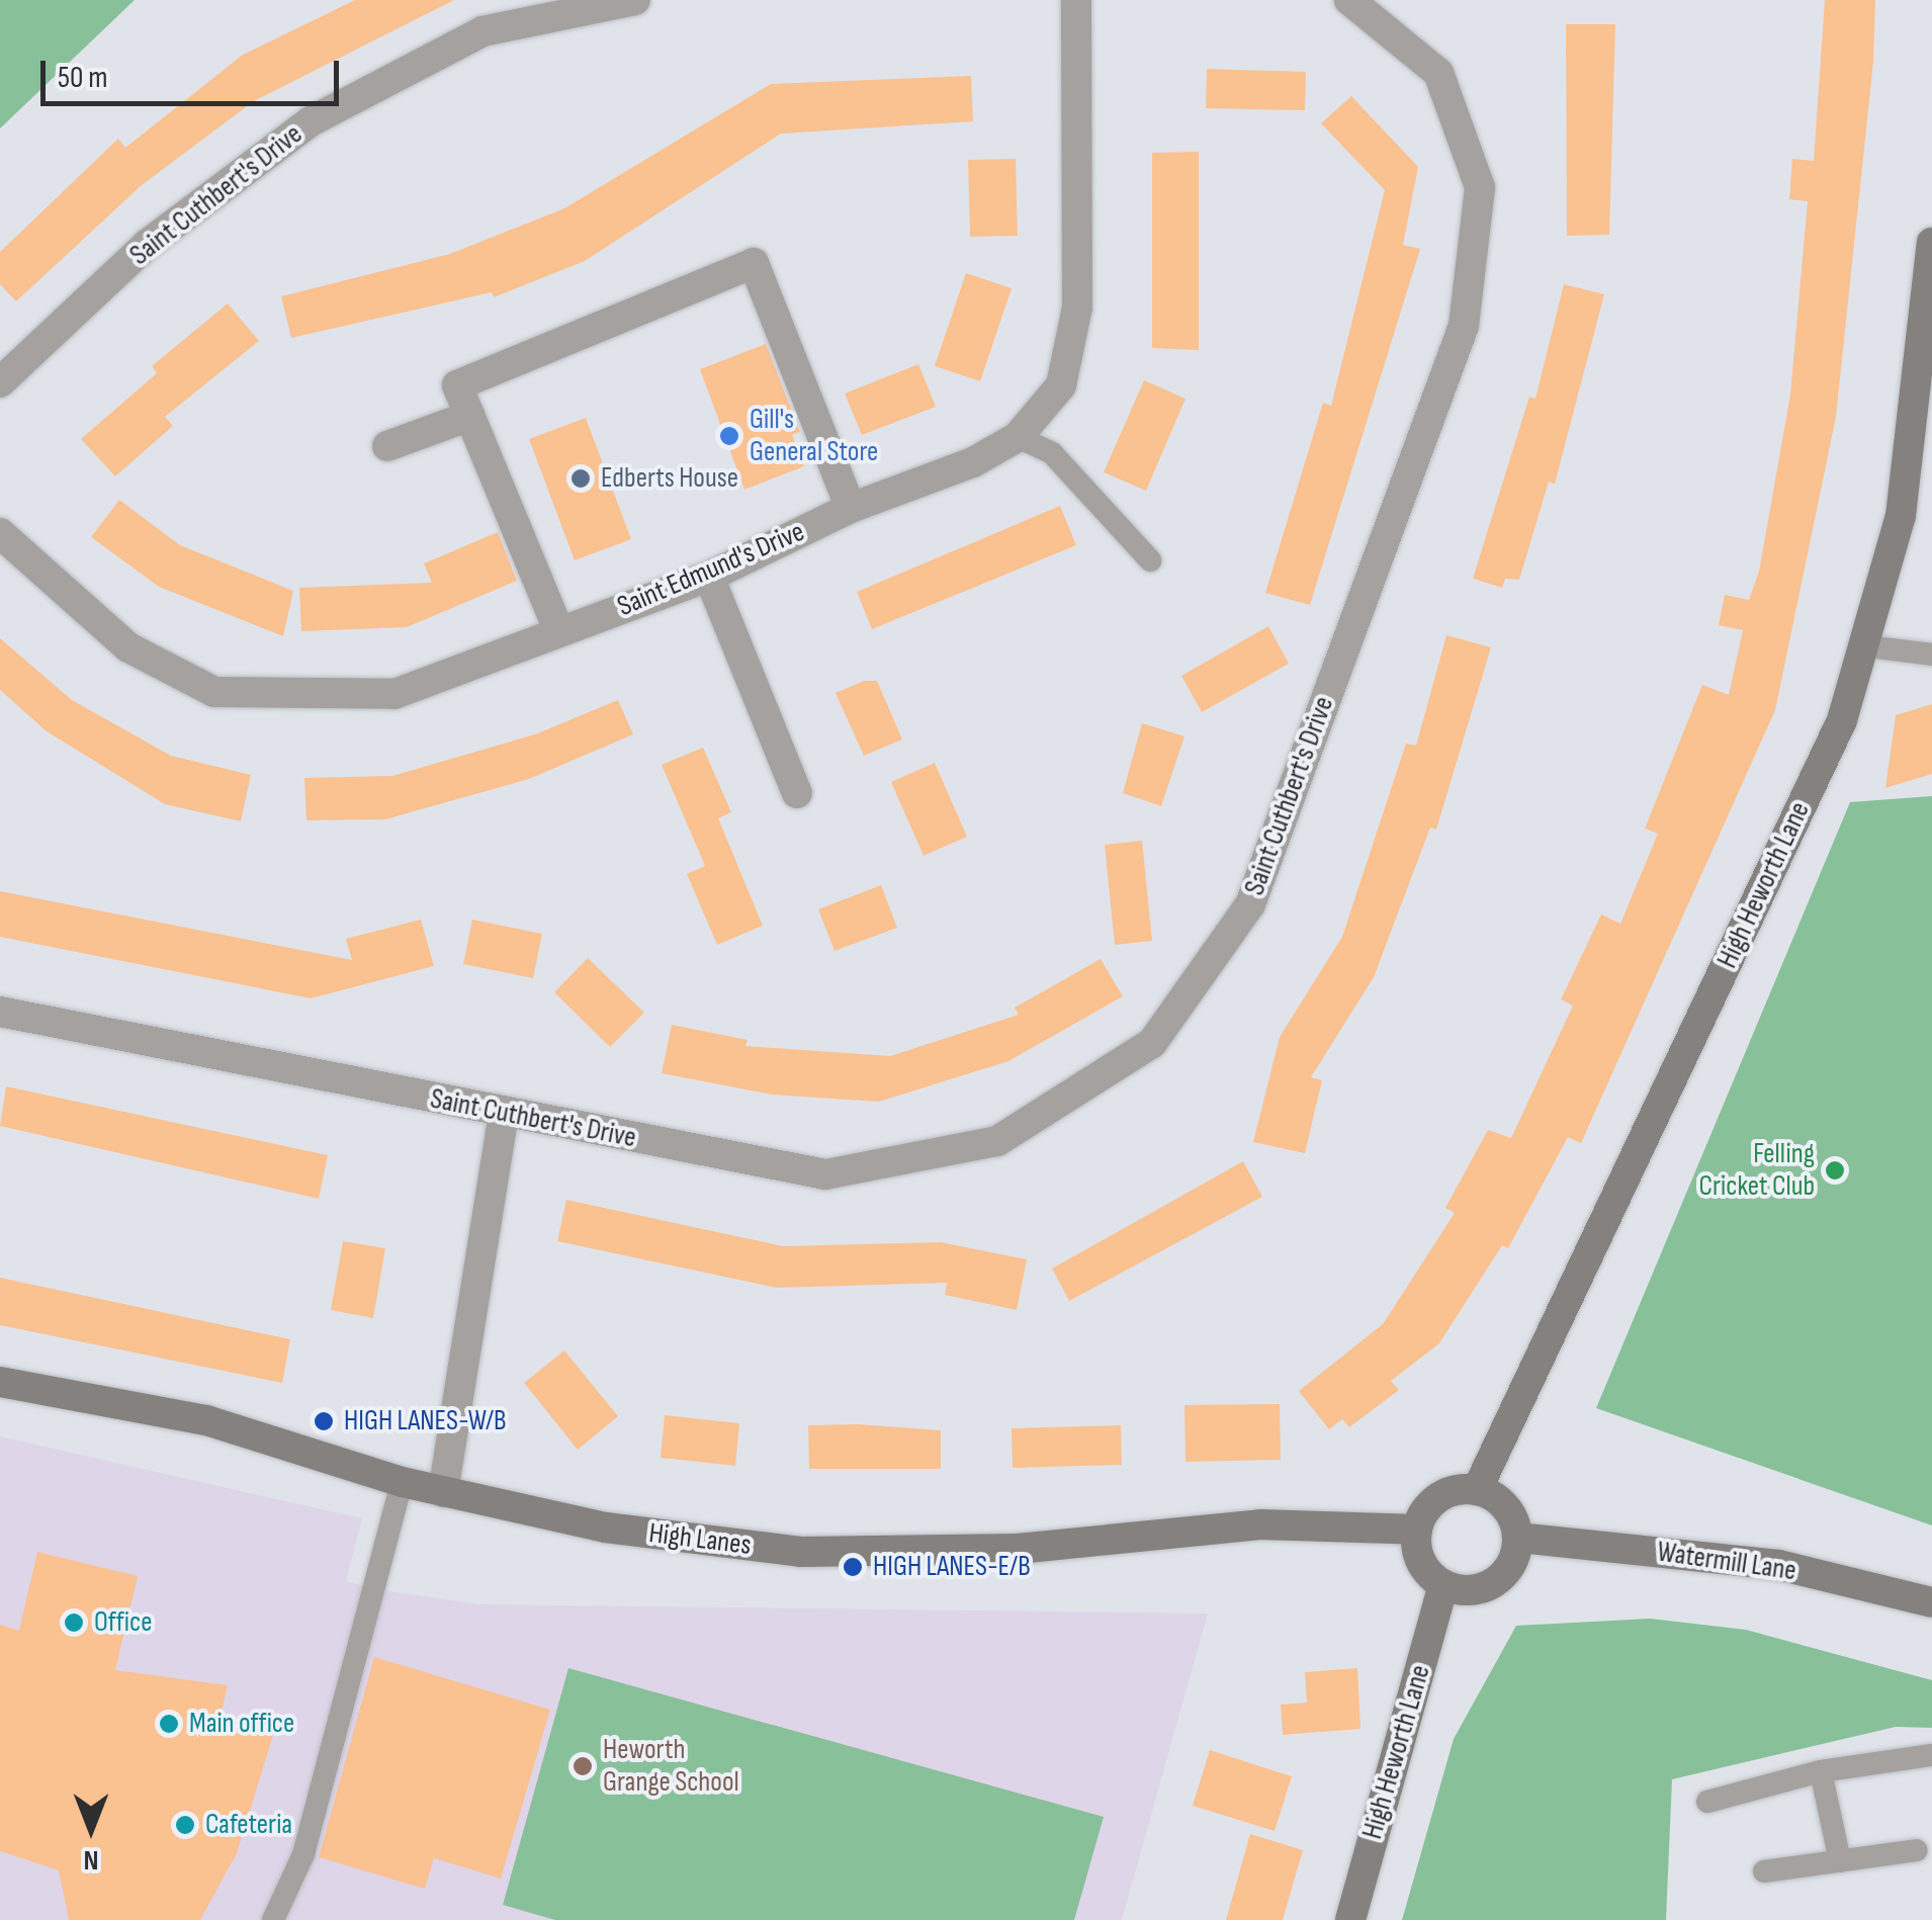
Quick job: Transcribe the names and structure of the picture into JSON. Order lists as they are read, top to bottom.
{
  "streets": {
    "street": [
      "Saint Cuthbert's Drive",
      "Saint Edmund's Drive",
      "High Heworth Lane",
      "High Lanes",
      "Watermill Lane"
    ]
  },
  "crossings": [
    ["High Heworth Lane", "High Lanes"],
    ["High Heworth Lane", "Watermill Lane"],
    ["High Lanes", "Watermill Lane"]
  ],
  "places": [
    "Gill's General Store",
    "Edberts House",
    "Felling Cricket Club",
    "HIGH LANES-W/B",
    "HIGH LANES-E/B",
    "Office",
    "Main office",
    "Heworth Grange School",
    "Cafeteria"
  ],
  "scale_bar": "50 m",
  "north": "bottom"
}
